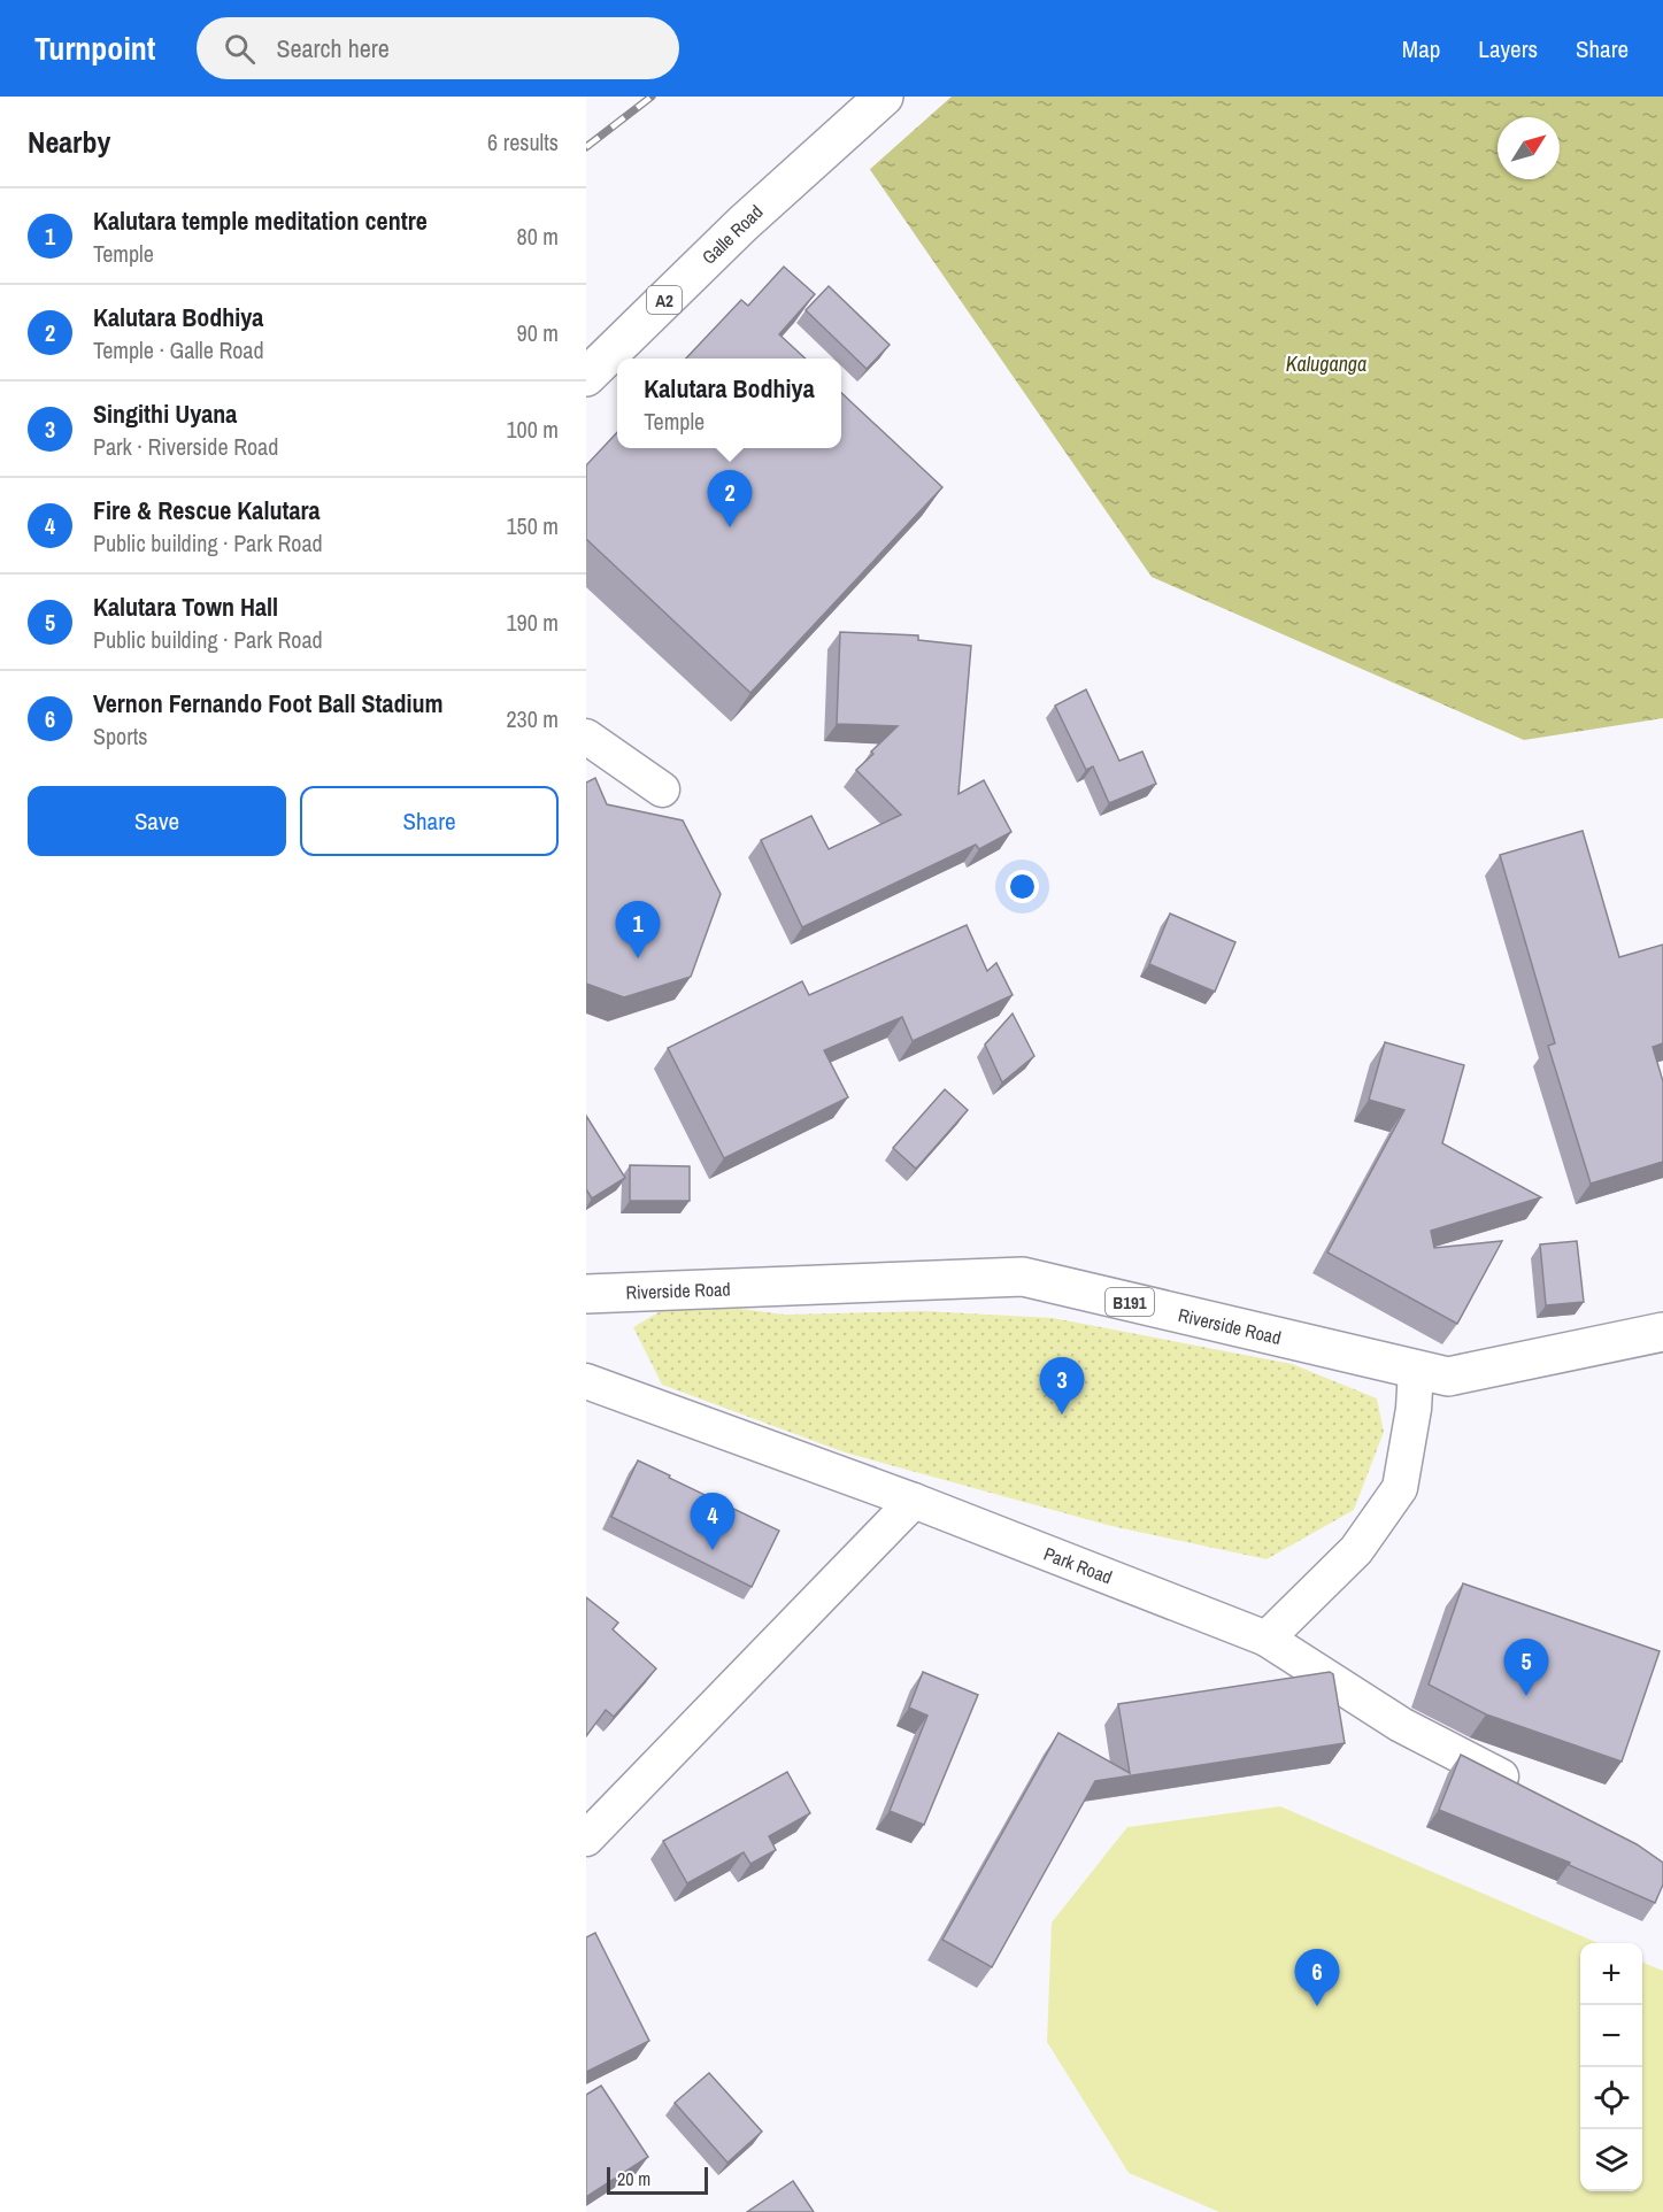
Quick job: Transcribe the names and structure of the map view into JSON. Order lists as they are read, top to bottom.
{
  "streets": {
    "main road": [
      "Galle Road",
      "A2",
      "Riverside Road",
      "B191"
    ],
    "street": ["Park Road"]
  },
  "water": ["Kaluganga"],
  "scale_bar": "20 m",
  "north": "top right",
  "page": {
    "header": "Turnpoint",
    "search": "Search here",
    "nav": ["Map", "Layers", "Share"],
    "heading": ["Nearby", "6 results"],
    "list": [
      {
        "mark": "1",
        "name": "Kalutara temple meditation centre",
        "note": "Temple",
        "value": "80 m"
      },
      {
        "mark": "2",
        "name": "Kalutara Bodhiya",
        "note": "Temple · Galle Road",
        "value": "90 m"
      },
      {
        "mark": "3",
        "name": "Singithi Uyana",
        "note": "Park · Riverside Road",
        "value": "100 m"
      },
      {
        "mark": "4",
        "name": "Fire & Rescue Kalutara",
        "note": "Public building · Park Road",
        "value": "150 m"
      },
      {
        "mark": "5",
        "name": "Kalutara Town Hall",
        "note": "Public building · Park Road",
        "value": "190 m"
      },
      {
        "mark": "6",
        "name": "Vernon Fernando Foot Ball Stadium",
        "note": "Sports",
        "value": "230 m"
      }
    ],
    "popup": ["Kalutara Bodhiya", "Temple"],
    "pins": [
      "2",
      "1",
      "3",
      "4",
      "5",
      "6"
    ],
    "buttons": ["Save", "Share"],
    "map_buttons": ["+", "−"],
    "scale": "20 m"
  }
}
